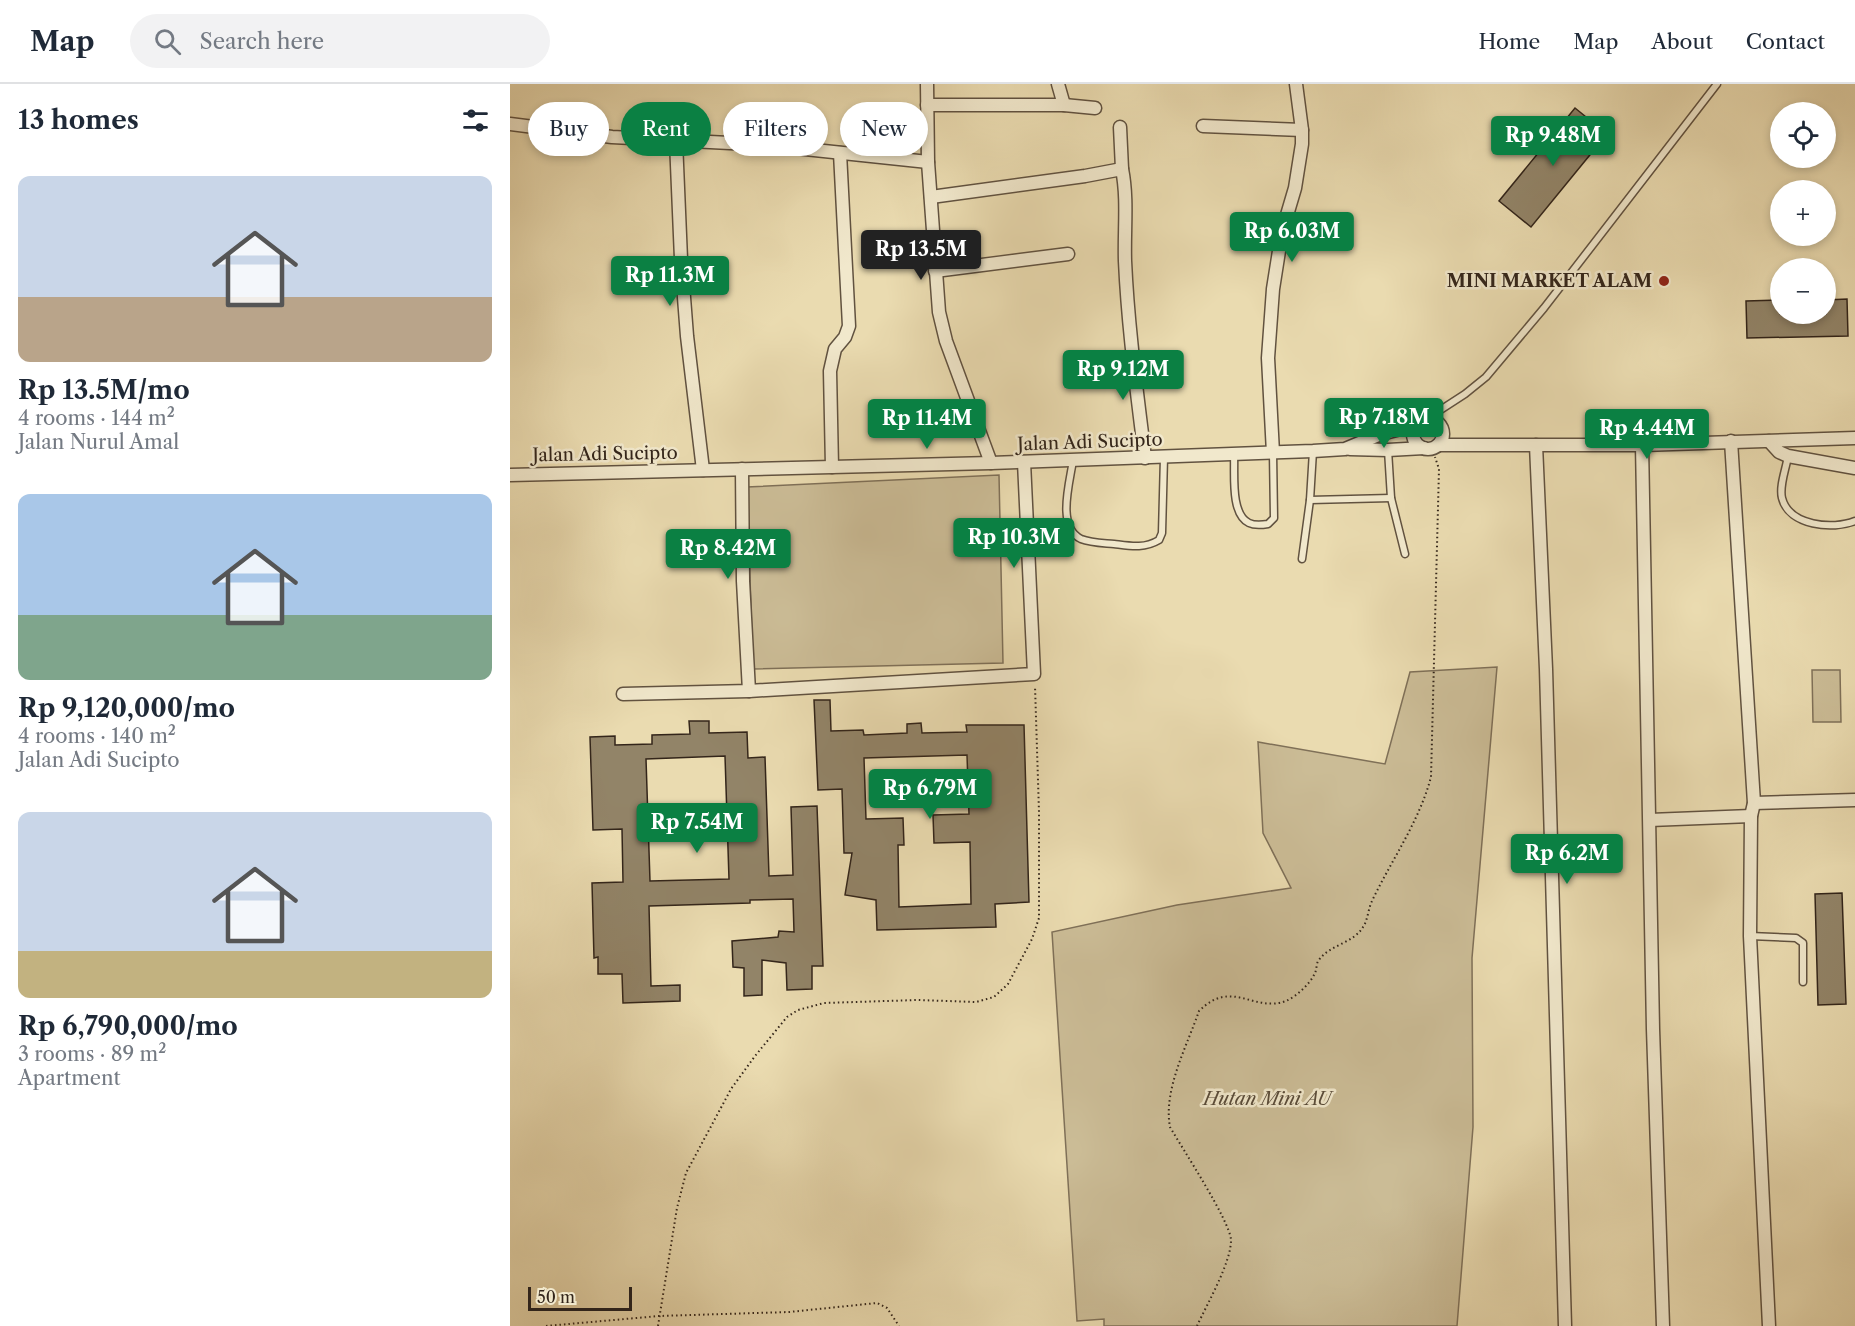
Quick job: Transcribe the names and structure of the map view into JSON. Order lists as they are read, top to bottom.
{
  "streets": {
    "street": ["Jalan Adi Sucipto"]
  },
  "parks": ["Hutan Mini AU"],
  "places": ["MINI MARKET ALAM"],
  "scale_bar": "50 m",
  "page": {
    "header": "Map",
    "search": "Search here",
    "nav": [
      "Home",
      "Map",
      "About",
      "Contact"
    ],
    "heading": "13 homes",
    "map_buttons": ["+", "−"],
    "chip": [
      "Buy",
      "Rent",
      "Filters",
      "New"
    ],
    "price": [
      "Rp 9.48M",
      "Rp 6.03M",
      "Rp 13.5M",
      "Rp 11.3M",
      "Rp 9.12M",
      "Rp 7.18M",
      "Rp 11.4M",
      "Rp 4.44M",
      "Rp 10.3M",
      "Rp 8.42M",
      "Rp 6.79M",
      "Rp 7.54M",
      "Rp 6.2M"
    ],
    "list": [
      {
        "name": "Rp 13.5M/mo",
        "note": "4 rooms · 144 m² · Jalan Nurul Amal"
      },
      {
        "name": "Rp 9,120,000/mo",
        "note": "4 rooms · 140 m² · Jalan Adi Sucipto"
      },
      {
        "name": "Rp 6,790,000/mo",
        "note": "3 rooms · 89 m² · Apartment"
      }
    ],
    "scale": "50 m"
  }
}
